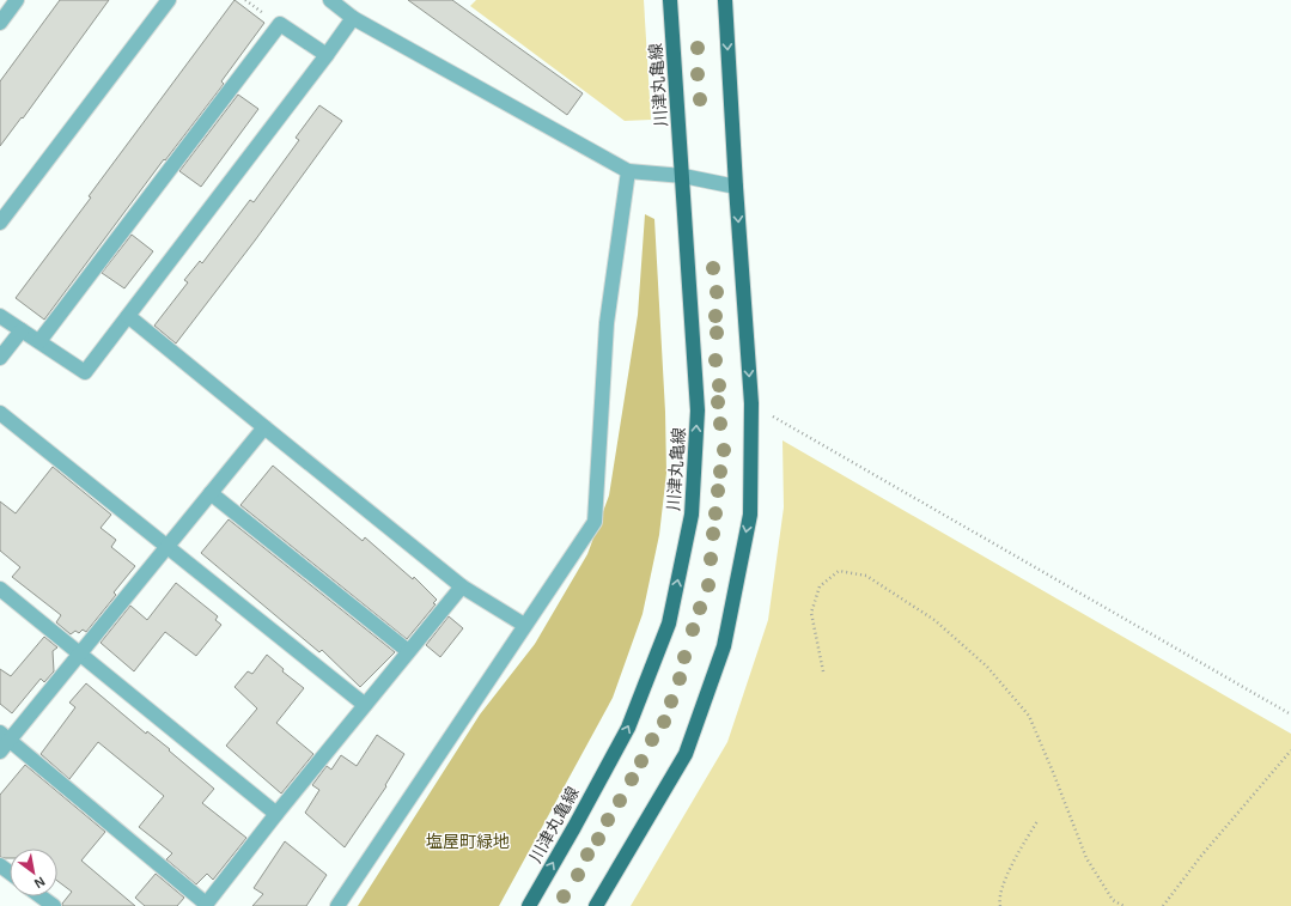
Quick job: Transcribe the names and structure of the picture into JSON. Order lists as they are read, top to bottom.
{
  "streets": {
    "main road": ["川津丸亀線"]
  },
  "parks": ["塩屋町緑地"],
  "north": "bottom right"
}
